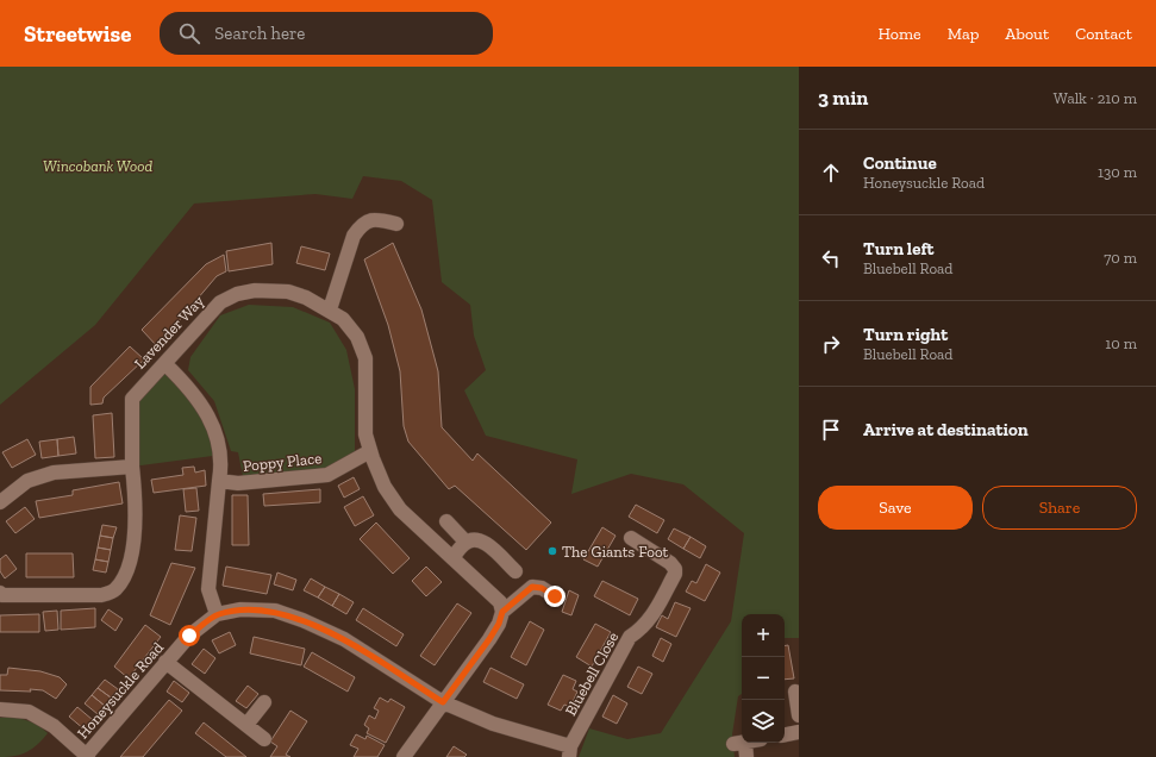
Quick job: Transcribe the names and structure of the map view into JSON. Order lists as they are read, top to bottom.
{
  "streets": {
    "street": [
      "Lavender Way",
      "Poppy Place",
      "Bluebell Close",
      "Honeysuckle Road"
    ]
  },
  "crossings": [
    ["Lavender Way", "Poppy Place"],
    ["Poppy Place", "Honeysuckle Road"],
    ["Bluebell Close", "Honeysuckle Road"]
  ],
  "parks": ["Wincobank Wood"],
  "places": ["The Giants Foot"],
  "page": {
    "header": "Streetwise",
    "search": "Search here",
    "nav": [
      "Home",
      "Map",
      "About",
      "Contact"
    ],
    "heading": ["3 min", "Walk · 210 m"],
    "list": [
      ["Continue", "Honeysuckle Road", "130 m"],
      ["Turn left", "Bluebell Road", "70 m"],
      ["Turn right", "Bluebell Road", "10 m"],
      "Arrive at destination"
    ],
    "buttons": ["Save", "Share"],
    "map_buttons": ["+", "−"]
  }
}
